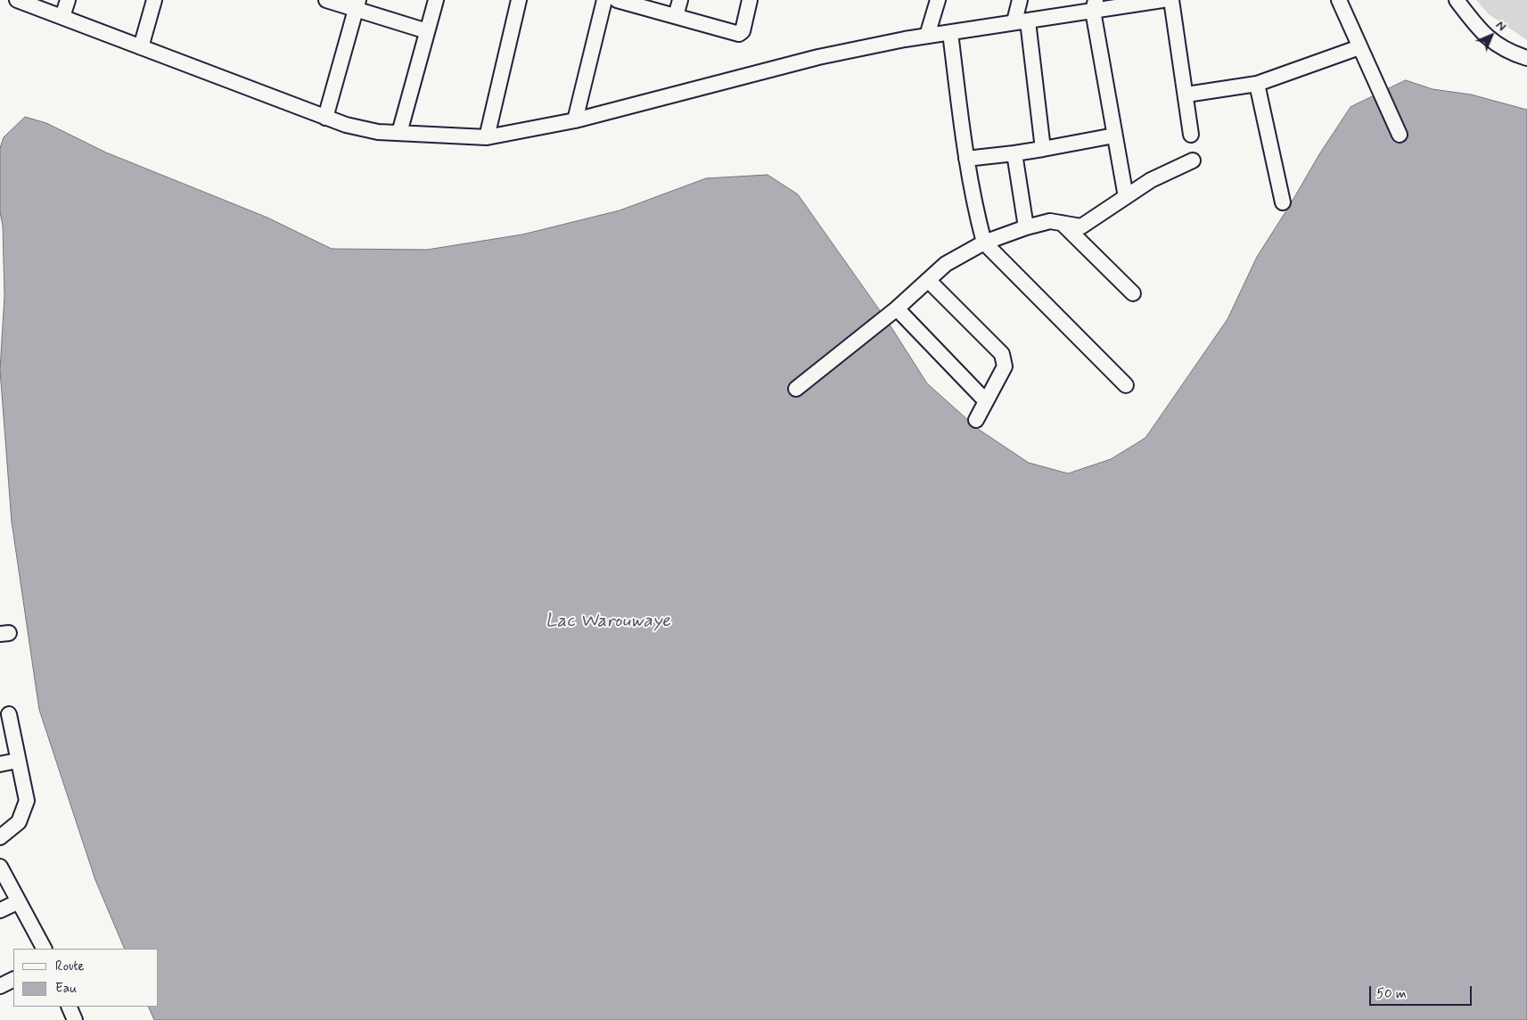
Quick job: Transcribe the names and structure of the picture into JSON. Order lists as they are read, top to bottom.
{
  "water": ["Lac Warouwaye"],
  "legend": ["Route", "Eau"],
  "scale_bar": "50 m",
  "north": "top right"
}
